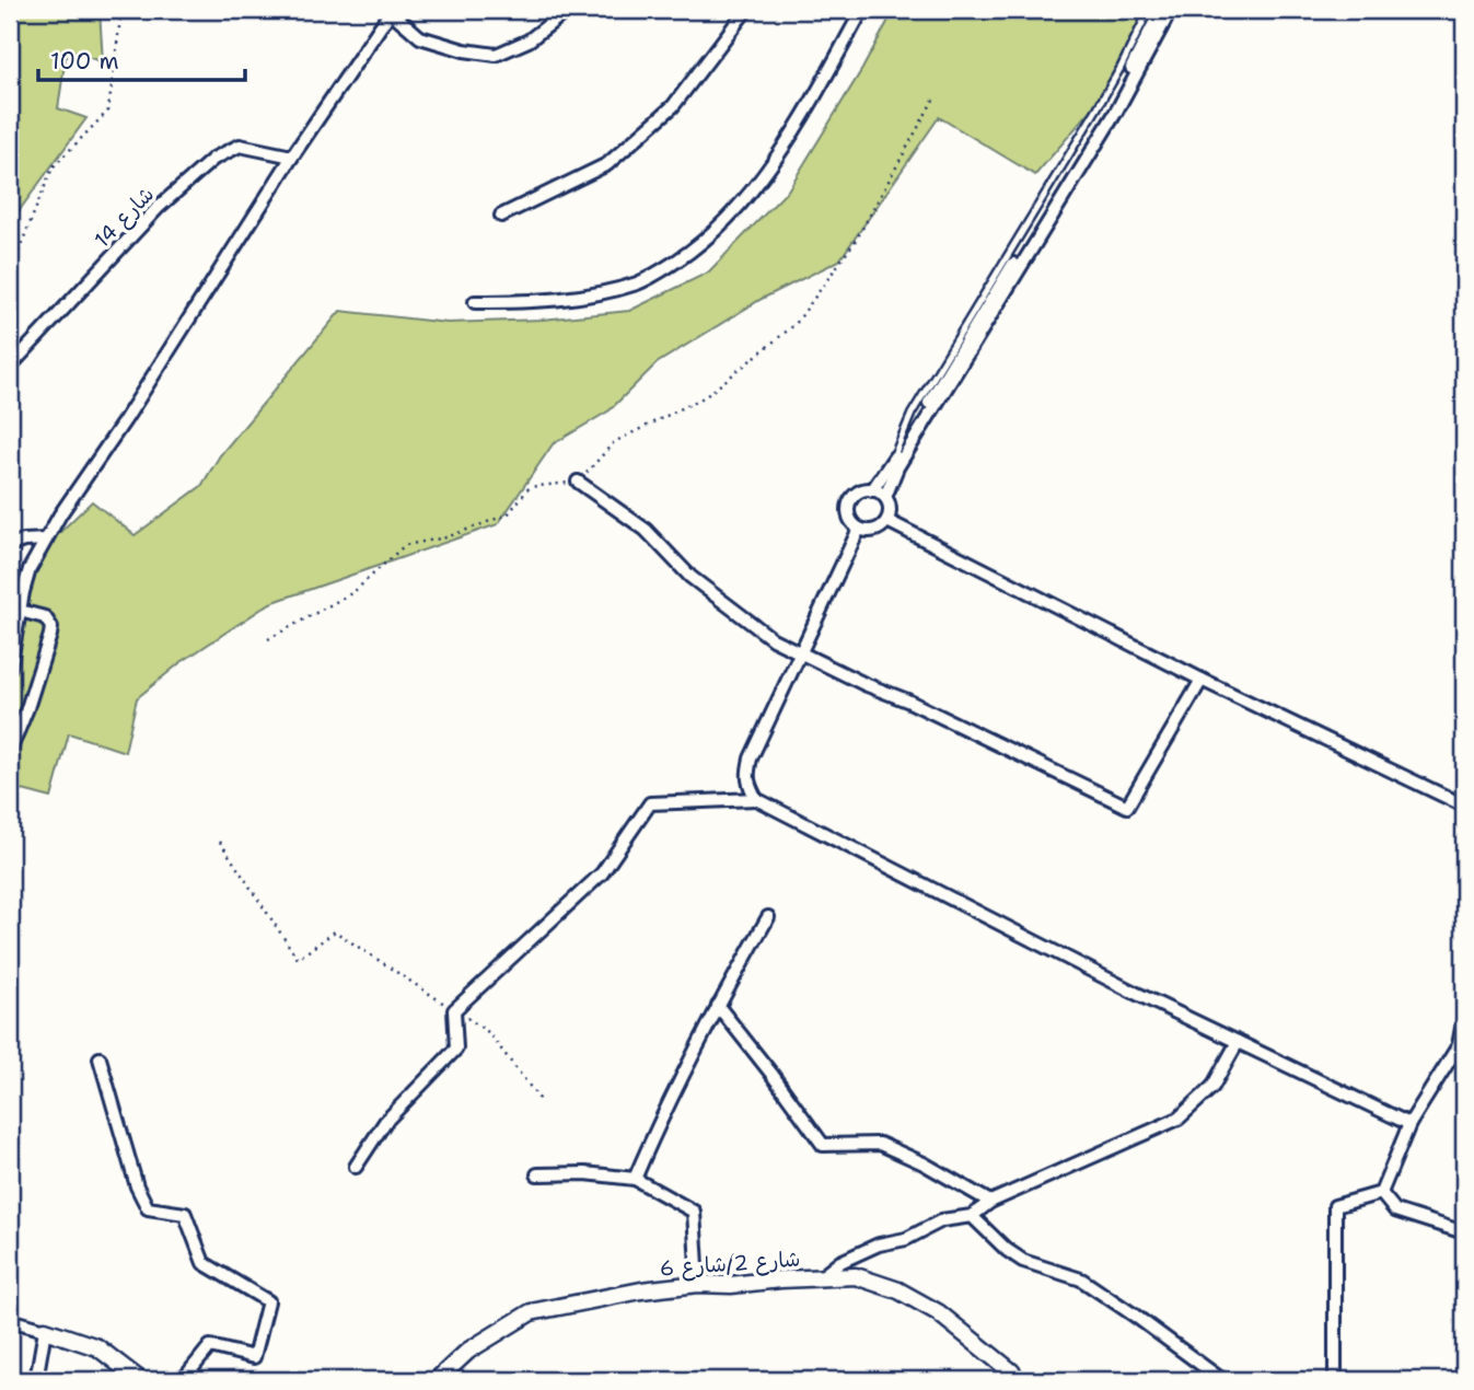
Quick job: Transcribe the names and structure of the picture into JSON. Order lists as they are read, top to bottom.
{
  "streets": {
    "street": ["شارع 14", "شارع 2/شارع 6"]
  },
  "scale_bar": "100 m"
}
